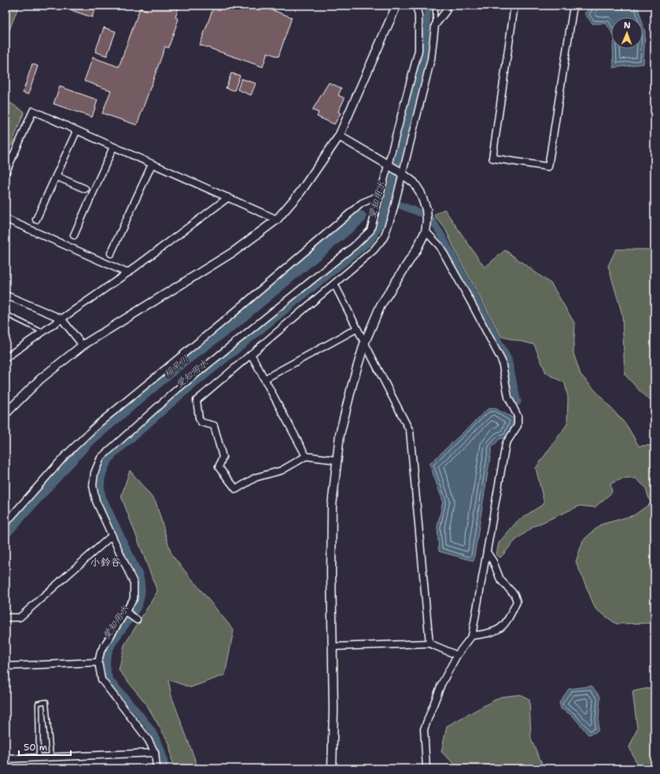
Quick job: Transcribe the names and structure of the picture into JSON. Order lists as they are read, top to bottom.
{
  "districts": ["小鈴谷"],
  "water": ["愛知用水", "稲早川"],
  "scale_bar": "50 m",
  "north": "top"
}
